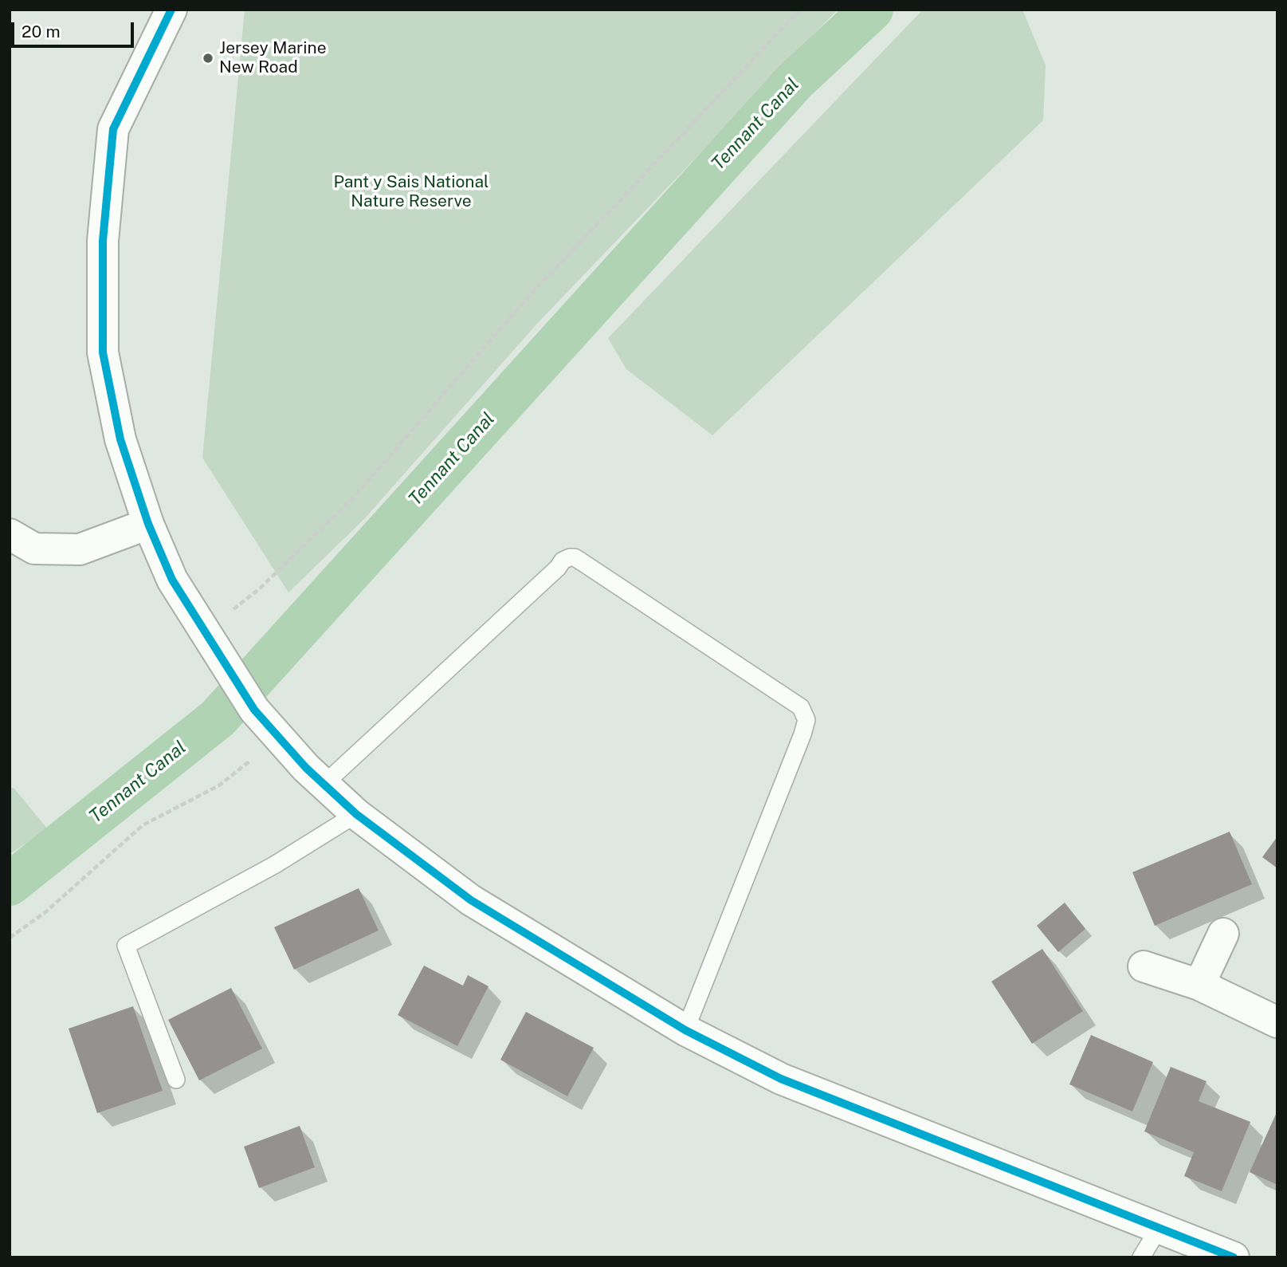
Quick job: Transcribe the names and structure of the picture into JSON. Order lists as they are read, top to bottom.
{
  "water": ["Tennant Canal"],
  "parks": ["Pant y Sais National Nature Reserve"],
  "places": ["Jersey Marine New Road"],
  "scale_bar": "20 m"
}
